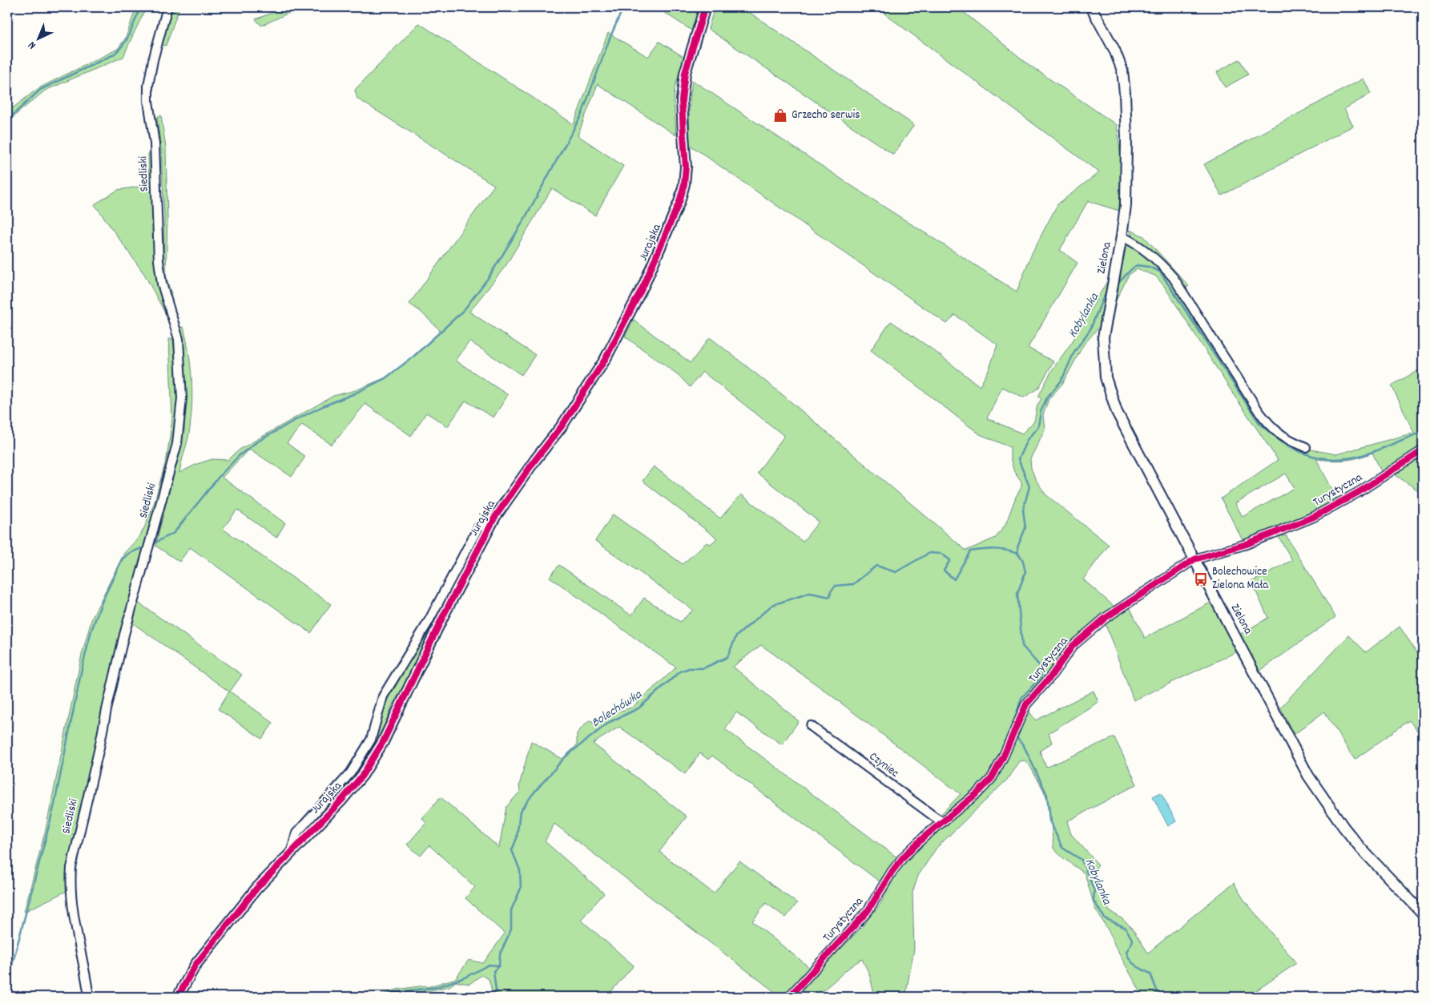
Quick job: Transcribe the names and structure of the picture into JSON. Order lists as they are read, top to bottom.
{
  "streets": {
    "street": [
      "Siedliski",
      "Jurajska",
      "Zielona",
      "Turystyczna",
      "Czyniec"
    ]
  },
  "crossings": [
    ["Zielona", "Turystyczna"],
    ["Turystyczna", "Czyniec"]
  ],
  "water": ["Kobylanka", "Bolechówka"],
  "places": {
    "shop": ["Grzecho serwis"],
    "bus stop": ["Bolechowice Zielona Mała"]
  },
  "north": "bottom left"
}
